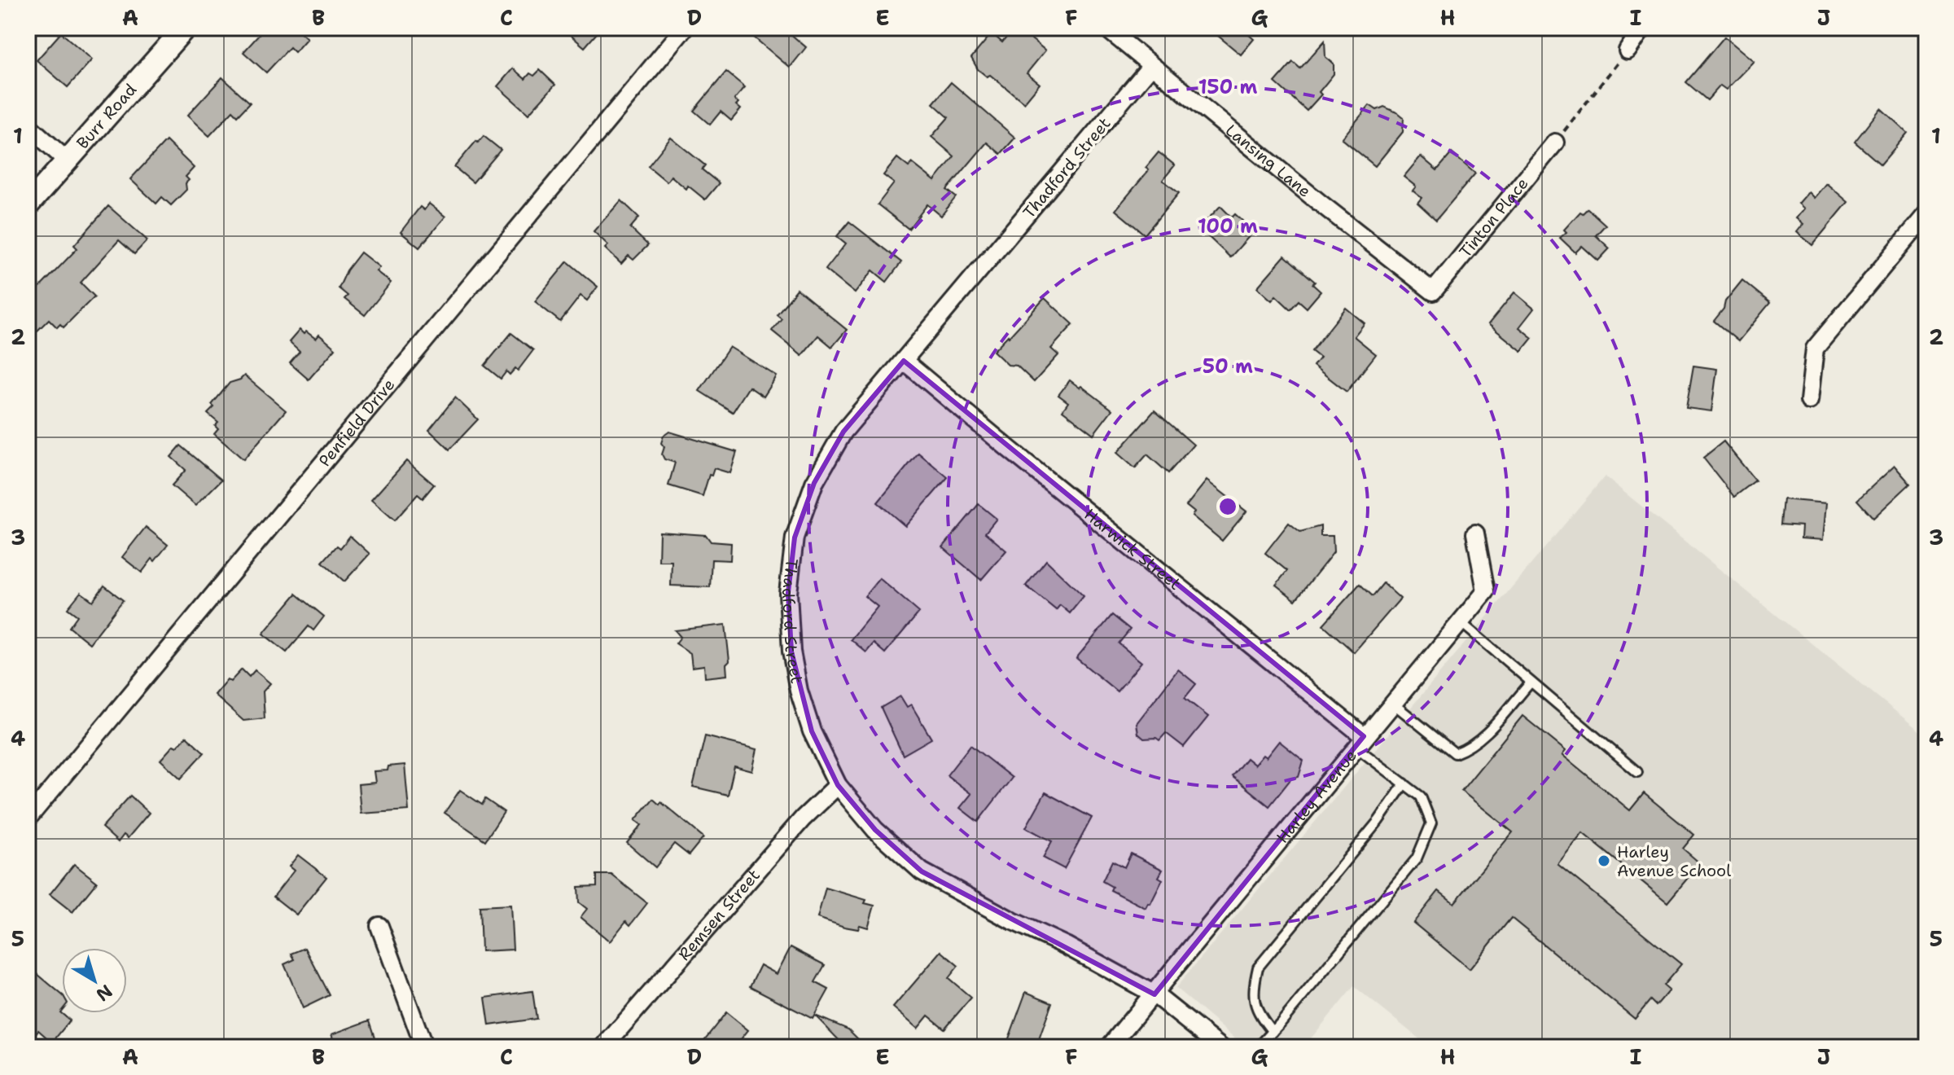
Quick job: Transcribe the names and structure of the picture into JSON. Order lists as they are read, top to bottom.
{
  "streets": {
    "street": [
      "Burr Road",
      "Lansing Lane",
      "Thadford Street",
      "Tinton Place",
      "Penfield Drive",
      "Harwick Street",
      "Harley Avenue",
      "Remsen Street"
    ]
  },
  "crossings": [
    ["Lansing Lane", "Thadford Street"],
    ["Lansing Lane", "Tinton Place"],
    ["Thadford Street", "Harwick Street"],
    ["Thadford Street", "Harley Avenue"],
    ["Thadford Street", "Remsen Street"],
    ["Harwick Street", "Harley Avenue"]
  ],
  "places": ["Harley Avenue School"],
  "north": "bottom right",
  "grid": {
    "columns": [
      "A",
      "B",
      "C",
      "D",
      "E",
      "F",
      "G",
      "H",
      "I",
      "J"
    ],
    "rows": [
      "1",
      "2",
      "3",
      "4",
      "5"
    ]
  },
  "rings": ["150 m", "100 m", "50 m"]
}
